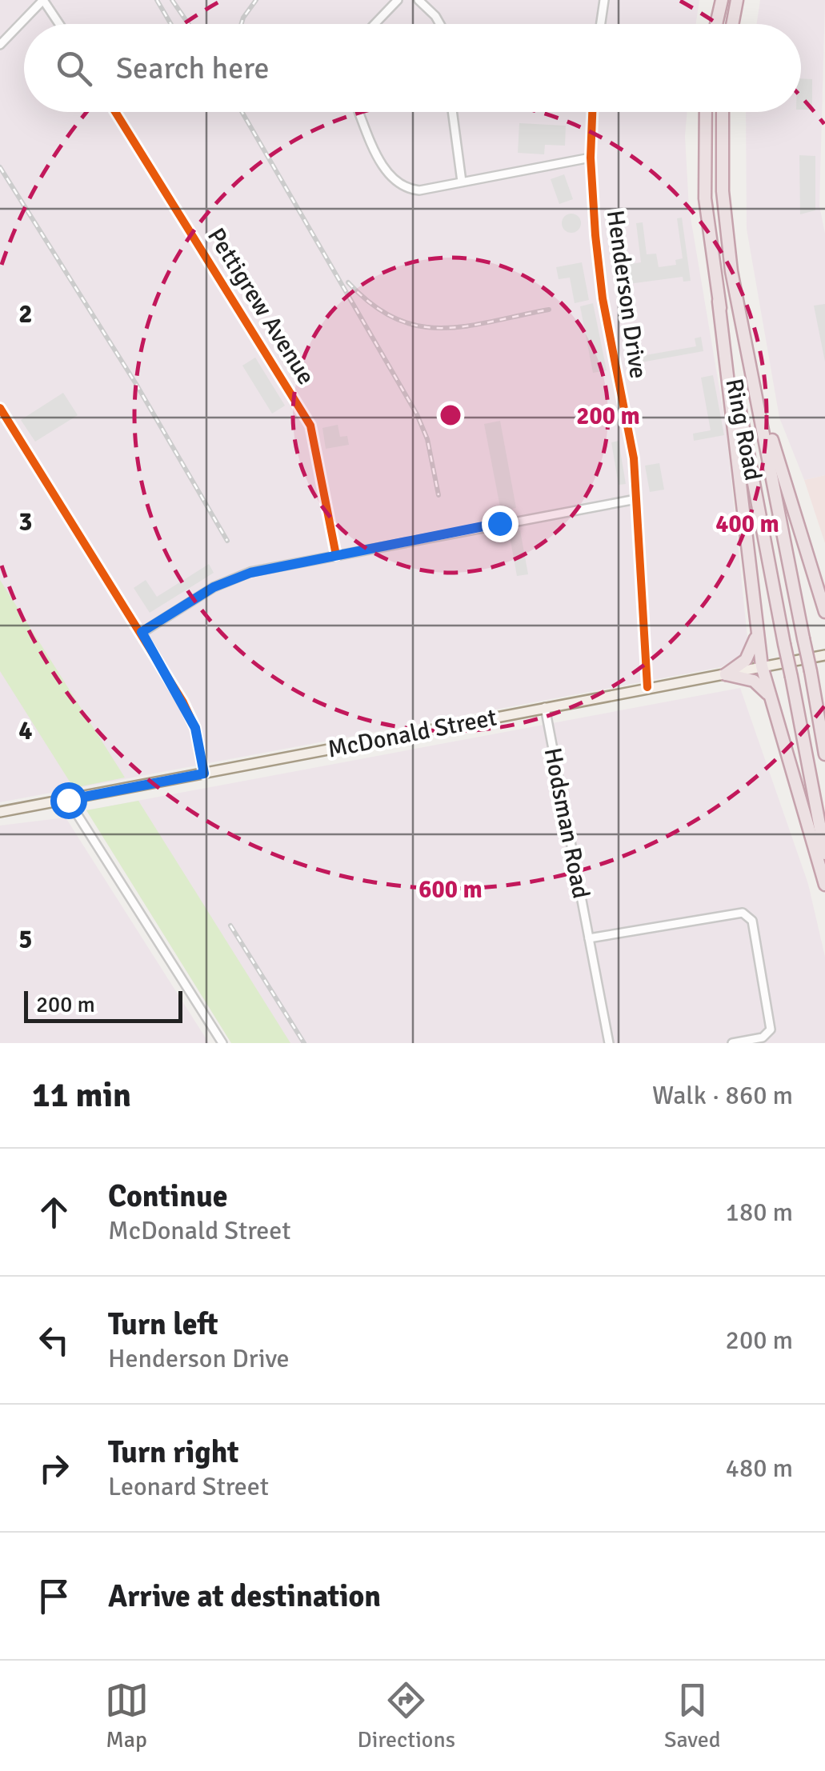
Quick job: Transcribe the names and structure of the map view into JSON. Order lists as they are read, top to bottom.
{
  "streets": {
    "highway": ["Ring Road"],
    "main road": ["McDonald Street"],
    "street": ["Henderson Drive", "Pettigrew Avenue", "Hodsman Road"]
  },
  "crossings": [
    ["Henderson Drive", "McDonald Street"],
    ["McDonald Street", "Hodsman Road"]
  ],
  "scale_bar": "200 m",
  "page": {
    "search": "Search here",
    "scale": "200 m",
    "heading": ["11 min", "Walk · 860 m"],
    "list": [
      ["Continue", "McDonald Street", "180 m"],
      ["Turn left", "Henderson Drive", "200 m"],
      ["Turn right", "Leonard Street", "480 m"],
      "Arrive at destination"
    ],
    "nav": ["Map", "Directions", "Saved"]
  },
  "grid": {
    "rows": [
      "2",
      "3",
      "4",
      "5"
    ]
  },
  "rings": ["200 m", "400 m", "600 m"]
}
